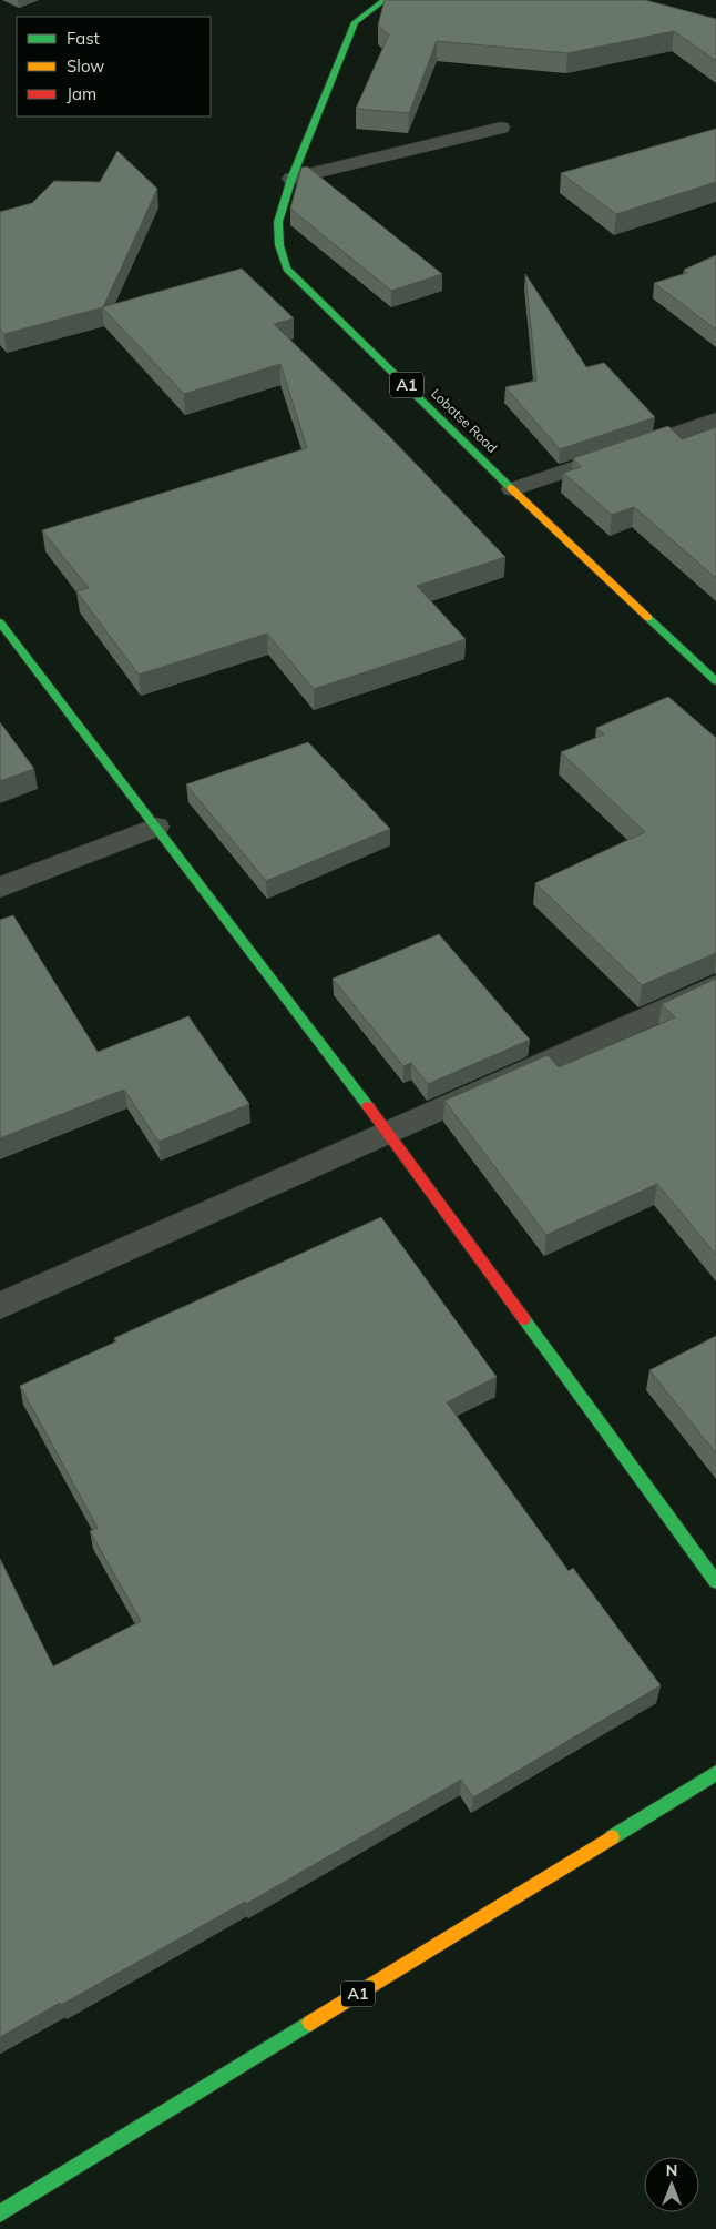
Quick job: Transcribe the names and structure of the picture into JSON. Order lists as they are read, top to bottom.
{
  "streets": {
    "main road": ["A1", "Lobatse Road"]
  },
  "legend": ["Fast", "Slow", "Jam"],
  "north": "top"
}
